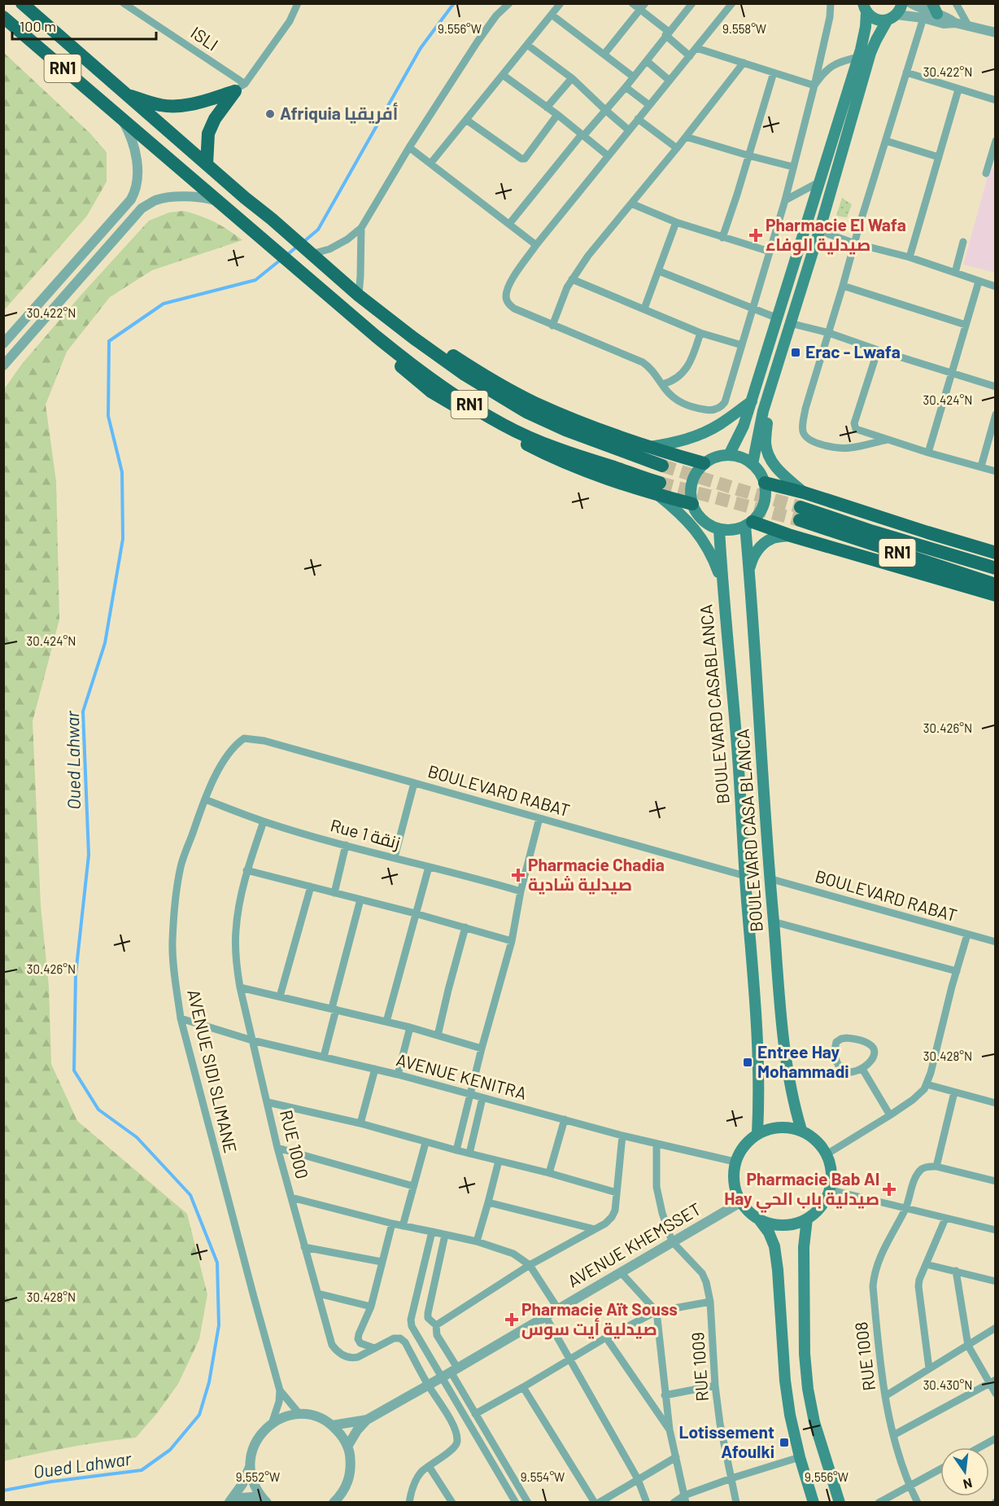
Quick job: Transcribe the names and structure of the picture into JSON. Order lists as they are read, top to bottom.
{
  "streets": {
    "highway": ["RN1"],
    "main road": ["BOULEVARD CASABLANCA", "BOULEVARD CASA BLANCA"],
    "street": [
      "ISLI",
      "BOULEVARD RABAT",
      "Rue 1 زنقة",
      "AVENUE SIDI SLIMANE",
      "AVENUE KENITRA",
      "RUE 1000",
      "AVENUE KHEMSSET",
      "RUE 1008",
      "RUE 1009"
    ]
  },
  "crossings": [
    ["BOULEVARD CASABLANCA", "BOULEVARD RABAT"],
    ["BOULEVARD CASABLANCA", "BOULEVARD CASA BLANCA"],
    ["BOULEVARD RABAT", "BOULEVARD CASA BLANCA"],
    ["BOULEVARD RABAT", "AVENUE SIDI SLIMANE"],
    ["BOULEVARD CASA BLANCA", "AVENUE KENITRA"],
    ["BOULEVARD CASA BLANCA", "AVENUE KHEMSSET"],
    ["Rue 1 زنقة", "AVENUE SIDI SLIMANE"],
    ["Rue 1 زنقة", "RUE 1000"],
    ["AVENUE SIDI SLIMANE", "AVENUE KENITRA"],
    ["AVENUE KENITRA", "RUE 1000"],
    ["AVENUE KENITRA", "AVENUE KHEMSSET"],
    ["RUE 1000", "AVENUE KHEMSSET"],
    ["AVENUE KHEMSSET", "RUE 1009"]
  ],
  "water": ["Oued Lahwar"],
  "places": {
    "other": ["Afriquia أفريقيا"],
    "health": [
      "Pharmacie El Wafa صيدلية الوفاء",
      "Pharmacie Chadia صيدلية شادية",
      "Pharmacie Bab Al Hay صيدلية باب الحي",
      "Pharmacie Aït Souss صيدلية أيت سوس"
    ],
    "transit": ["Erac - Lwafa", "Entree Hay Mohammadi", "Lotissement Afoulki"]
  },
  "scale_bar": "100 m",
  "north": "bottom",
  "coordinates": [
    "9.556°W",
    "9.558°W",
    "30.422°N",
    "30.424°N",
    "30.426°N",
    "30.428°N",
    "30.430°N",
    "9.552°W",
    "9.554°W"
  ]
}
